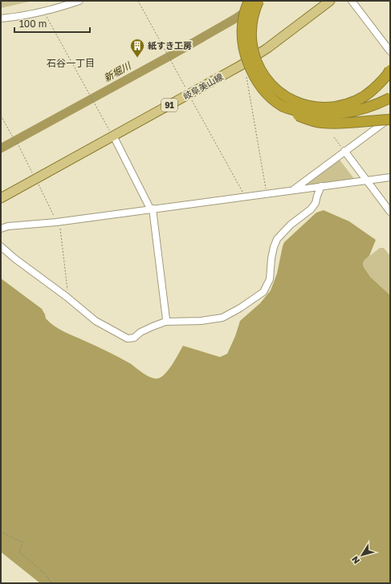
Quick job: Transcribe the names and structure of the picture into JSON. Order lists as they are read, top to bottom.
{
  "streets": {
    "main road": ["岐阜美山線", "91"]
  },
  "districts": ["石谷一丁目"],
  "water": ["新堀川"],
  "places": {
    "building": ["紙すき工房"]
  },
  "scale_bar": "100 m",
  "north": "bottom left"
}
